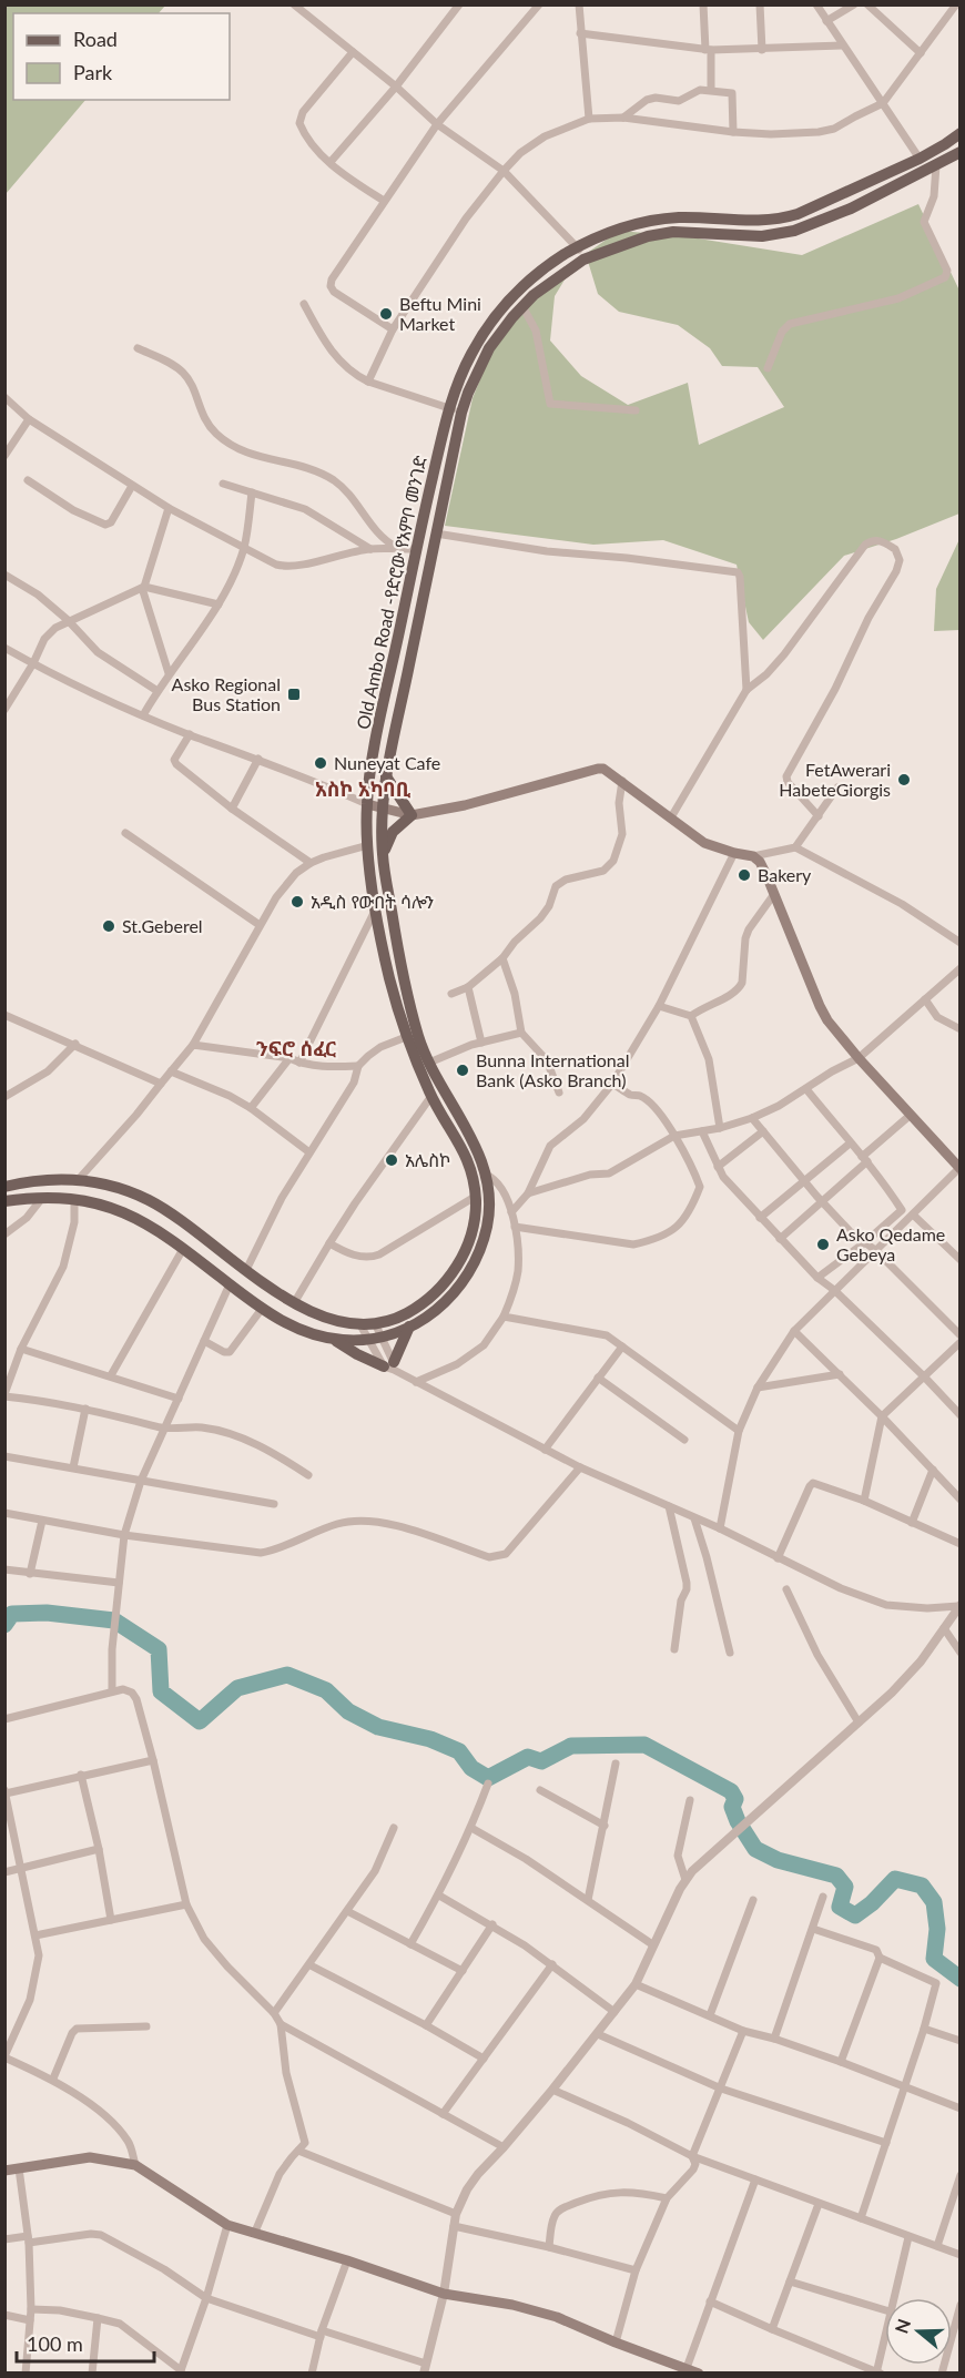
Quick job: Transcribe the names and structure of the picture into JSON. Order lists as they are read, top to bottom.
{
  "streets": {
    "main road": ["Old Ambo Road -የድሮው የአምቦ መንገድ"]
  },
  "districts": ["አስኮ አካባቢ", "ንፍሮ ሰፈር"],
  "places": {
    "other": [
      "Beftu Mini Market",
      "Nuneyat Cafe",
      "FetAwerari HabeteGiorgis",
      "Bakery",
      "አዲስ የውበት ሳሎን",
      "St.Geberel",
      "Bunna International Bank (Asko Branch)",
      "አሌስኮ",
      "Asko Qedame Gebeya"
    ],
    "transit": ["Asko Regional Bus Station"]
  },
  "legend": ["Road", "Park"],
  "scale_bar": "100 m",
  "north": "left"
}
